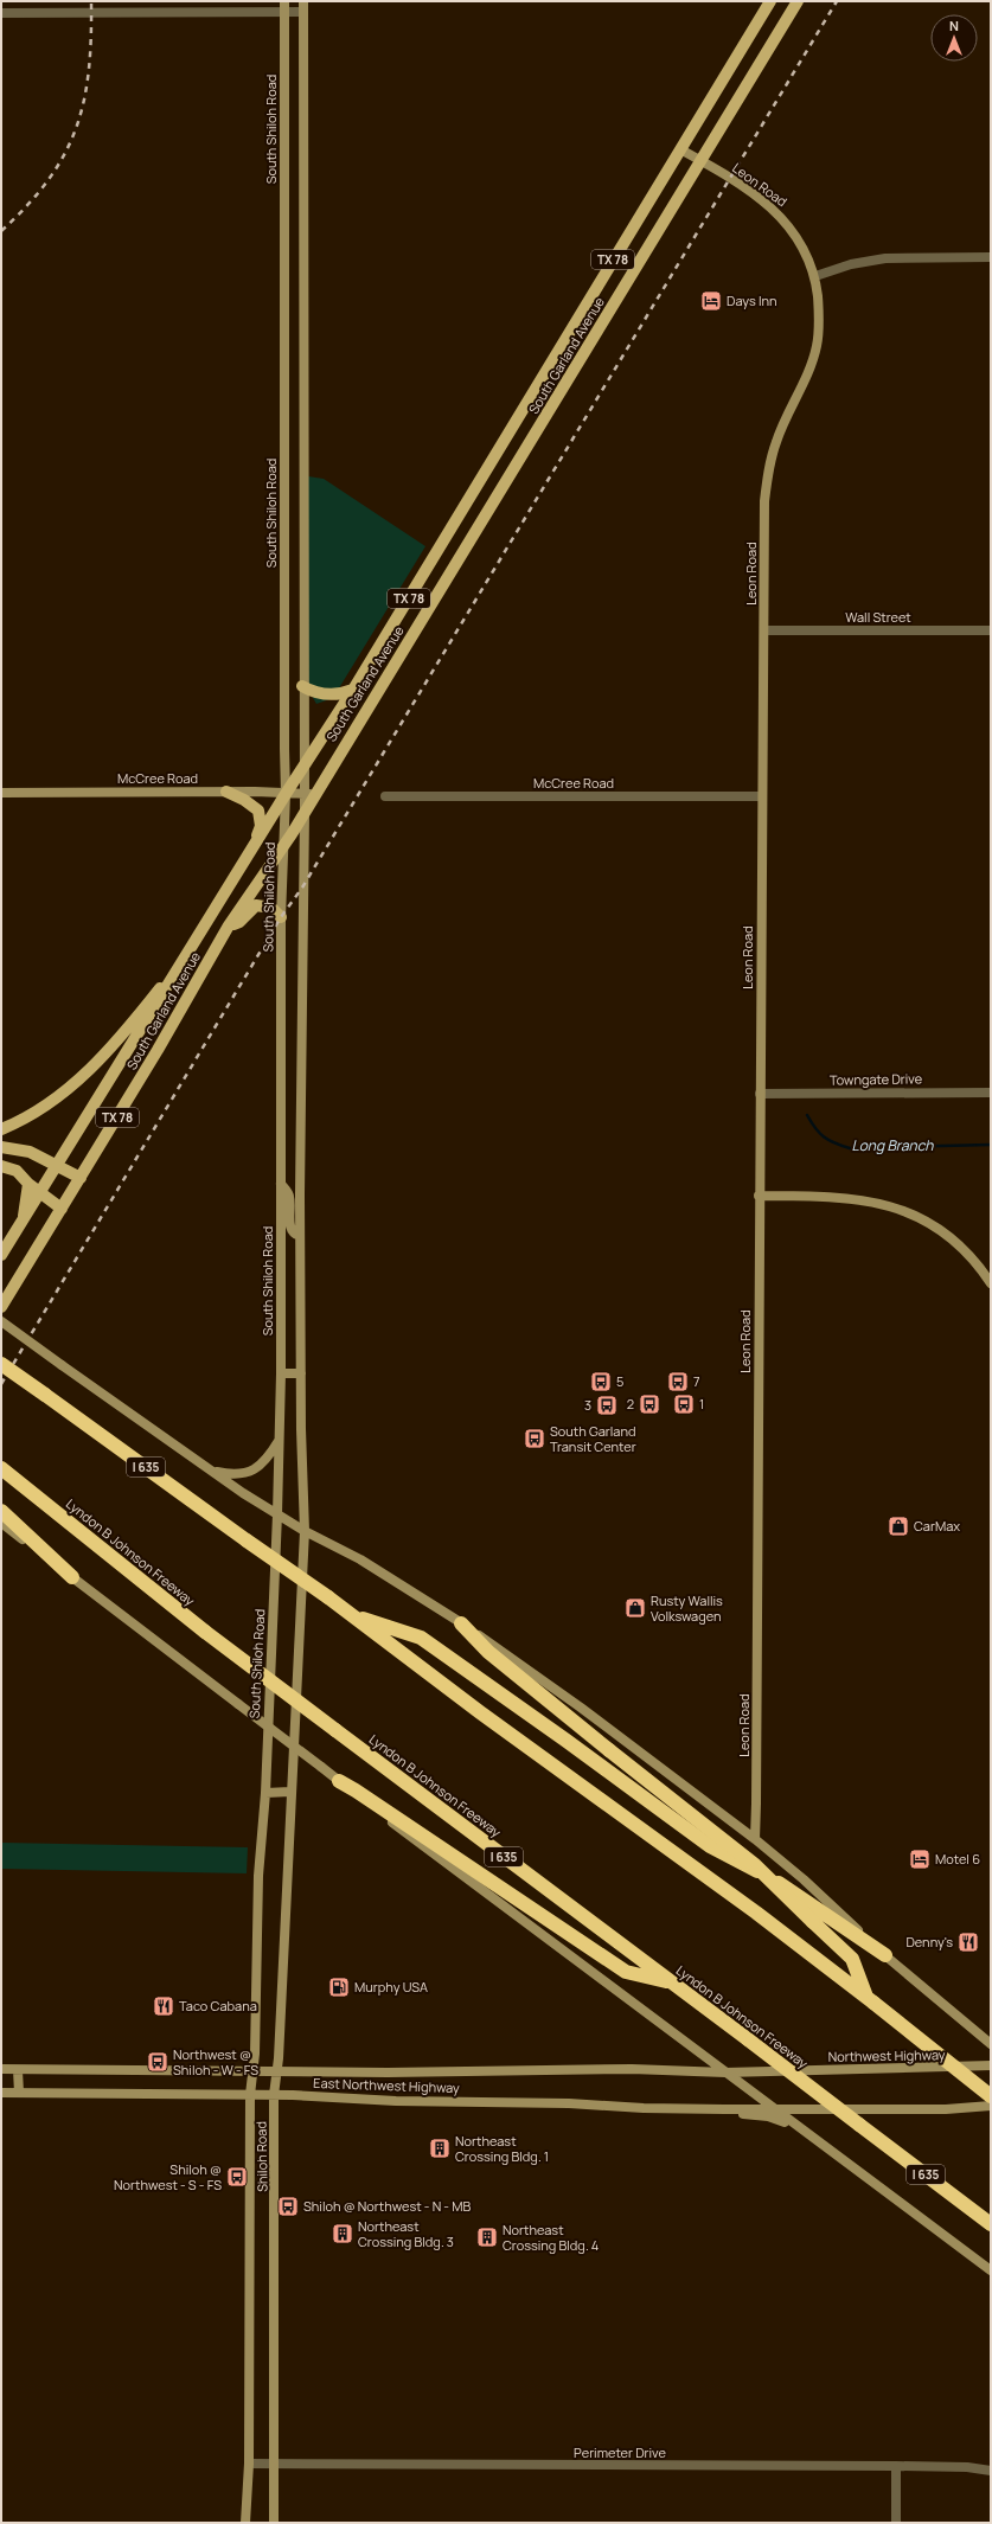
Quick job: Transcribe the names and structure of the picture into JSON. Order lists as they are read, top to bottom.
{
  "streets": {
    "highway": ["I 635", "Lyndon B Johnson Freeway"],
    "main road": [
      "South Shiloh Road",
      "Leon Road",
      "TX 78",
      "South Garland Avenue",
      "McCree Road",
      "Northwest Highway",
      "East Northwest Highway",
      "Shiloh Road"
    ],
    "street": ["Wall Street", "Towngate Drive", "Perimeter Drive"]
  },
  "crossings": [
    ["South Shiloh Road", "South Garland Avenue"],
    ["South Shiloh Road", "McCree Road"],
    ["South Shiloh Road", "Shiloh Road"],
    ["Leon Road", "South Garland Avenue"],
    ["Leon Road", "Wall Street"],
    ["Leon Road", "McCree Road"],
    ["Leon Road", "Towngate Drive"],
    ["South Garland Avenue", "McCree Road"],
    ["Northwest Highway", "East Northwest Highway"],
    ["East Northwest Highway", "Shiloh Road"],
    ["Shiloh Road", "Perimeter Drive"]
  ],
  "water": ["Long Branch"],
  "places": {
    "hotel": ["Days Inn", "Motel 6"],
    "bus stop": [
      "5",
      "7",
      "2",
      "1",
      "3",
      "South Garland Transit Center",
      "Northwest @ Shiloh - W - FS",
      "Shiloh @ Northwest - S - FS",
      "Shiloh @ Northwest - N - MB"
    ],
    "shop": ["CarMax", "Rusty Wallis Volkswagen"],
    "restaurant": ["Denny's", "Taco Cabana"],
    "fuel station": ["Murphy USA"],
    "building": ["Northeast Crossing Bldg. 1", "Northeast Crossing Bldg. 3", "Northeast Crossing Bldg. 4"]
  },
  "north": "top"
}
